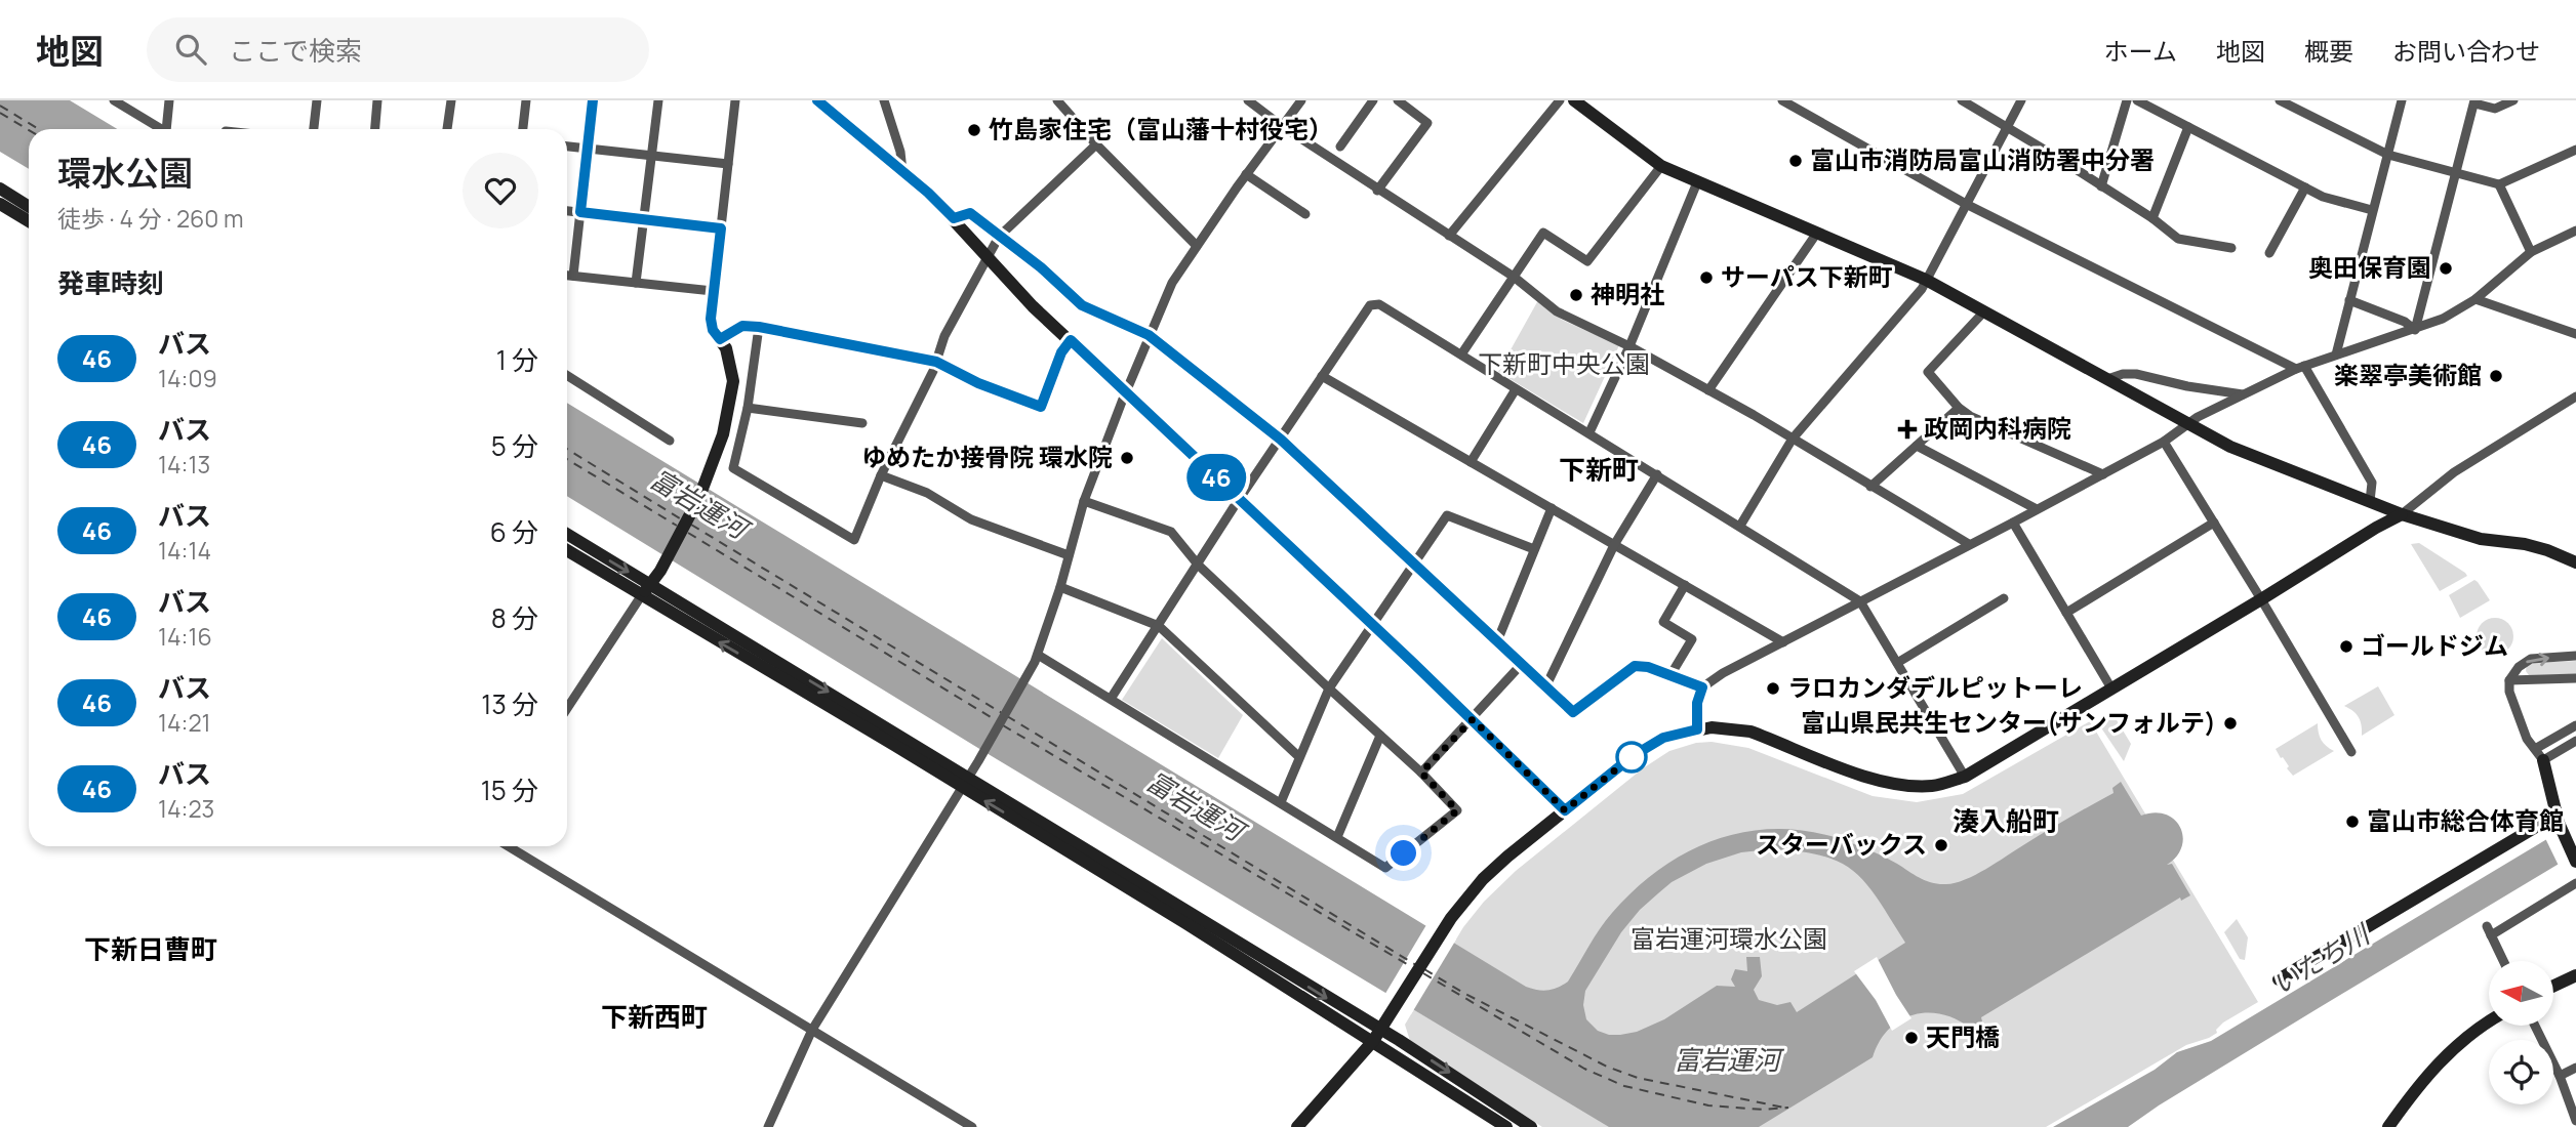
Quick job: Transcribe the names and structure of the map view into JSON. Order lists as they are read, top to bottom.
{
  "districts": [
    "下新町",
    "湊入船町",
    "下新日曹町",
    "下新西町"
  ],
  "water": ["富岩運河", "いたち川"],
  "parks": ["下新町中央公園", "富岩運河環水公園"],
  "places": {
    "other": [
      "竹島家住宅（富山藩十村役宅）",
      "富山市消防局富山消防署中分署",
      "奥田保育園",
      "サーパス下新町",
      "神明社",
      "楽翠亭美術館",
      "ゆめたか接骨院 環水院",
      "ゴールドジム",
      "ラロカンダデルピットーレ",
      "富山県民共生センター(サンフォルテ)",
      "富山市総合体育館",
      "スターバックス",
      "天門橋"
    ],
    "health": ["政岡内科病院"]
  },
  "lines": ["bus line 46"],
  "north": "left",
  "page": {
    "header": "地図",
    "search": "ここで検索",
    "nav": [
      "ホーム",
      "地図",
      "概要",
      "お問い合わせ"
    ],
    "on_map": "46",
    "heading": [
      ["環水公園", "徒歩 · 4 分 · 260 m"],
      "発車時刻"
    ],
    "list": [
      {
        "mark": "46",
        "name": "バス",
        "note": "14:09",
        "value": "1 分"
      },
      {
        "mark": "46",
        "name": "バス",
        "note": "14:13",
        "value": "5 分"
      },
      {
        "mark": "46",
        "name": "バス",
        "note": "14:14",
        "value": "6 分"
      },
      {
        "mark": "46",
        "name": "バス",
        "note": "14:16",
        "value": "8 分"
      },
      {
        "mark": "46",
        "name": "バス",
        "note": "14:21",
        "value": "13 分"
      },
      {
        "mark": "46",
        "name": "バス",
        "note": "14:23",
        "value": "15 分"
      }
    ]
  }
}
